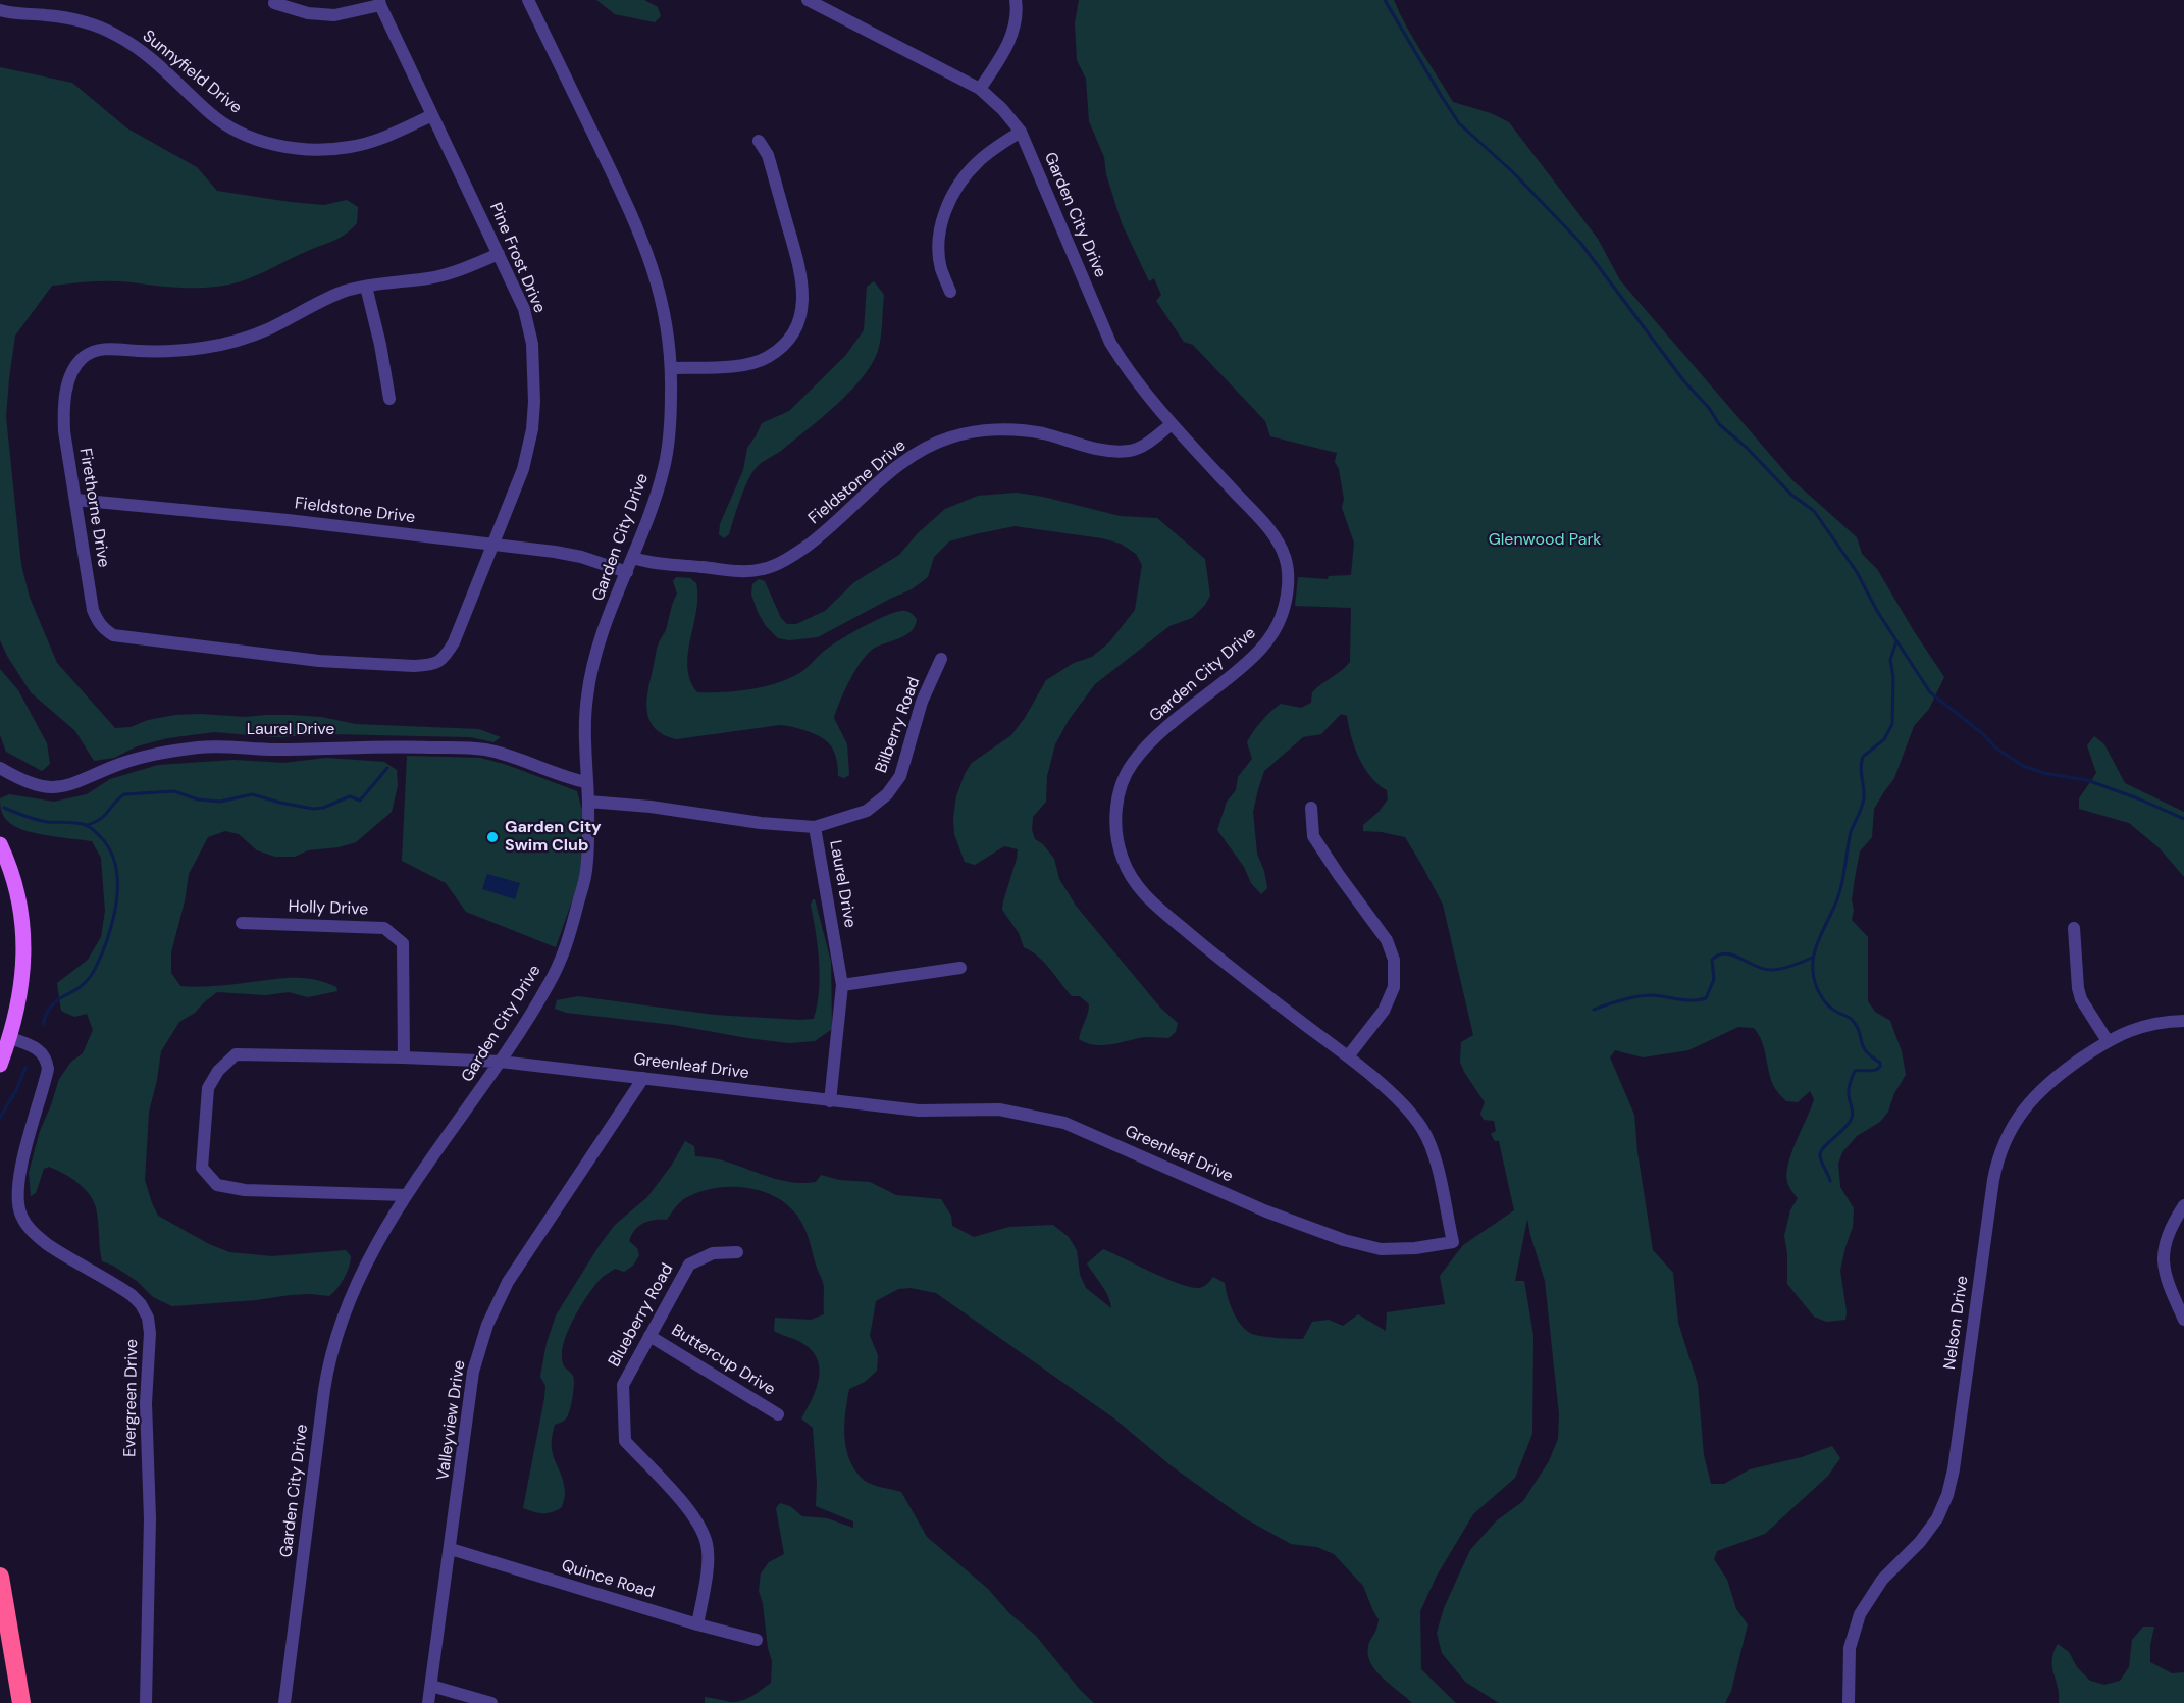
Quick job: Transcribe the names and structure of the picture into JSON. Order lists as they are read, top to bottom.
{
  "streets": {
    "street": [
      "Sunnyfield Drive",
      "Garden City Drive",
      "Pine Frost Drive",
      "Fieldstone Drive",
      "Firethorne Drive",
      "Bilberry Road",
      "Laurel Drive",
      "Holly Drive",
      "Greenleaf Drive",
      "Blueberry Road",
      "Nelson Drive",
      "Buttercup Drive",
      "Evergreen Drive",
      "Valleyview Drive",
      "Quince Road"
    ]
  },
  "crossings": [
    ["Sunnyfield Drive", "Pine Frost Drive"],
    ["Garden City Drive", "Fieldstone Drive"],
    ["Garden City Drive", "Laurel Drive"],
    ["Garden City Drive", "Greenleaf Drive"],
    ["Pine Frost Drive", "Fieldstone Drive"],
    ["Pine Frost Drive", "Firethorne Drive"],
    ["Fieldstone Drive", "Firethorne Drive"],
    ["Bilberry Road", "Laurel Drive"],
    ["Laurel Drive", "Greenleaf Drive"],
    ["Holly Drive", "Greenleaf Drive"],
    ["Greenleaf Drive", "Valleyview Drive"],
    ["Blueberry Road", "Buttercup Drive"],
    ["Blueberry Road", "Quince Road"],
    ["Valleyview Drive", "Quince Road"]
  ],
  "parks": ["Glenwood Park"],
  "places": ["Garden City Swim Club"]
}
